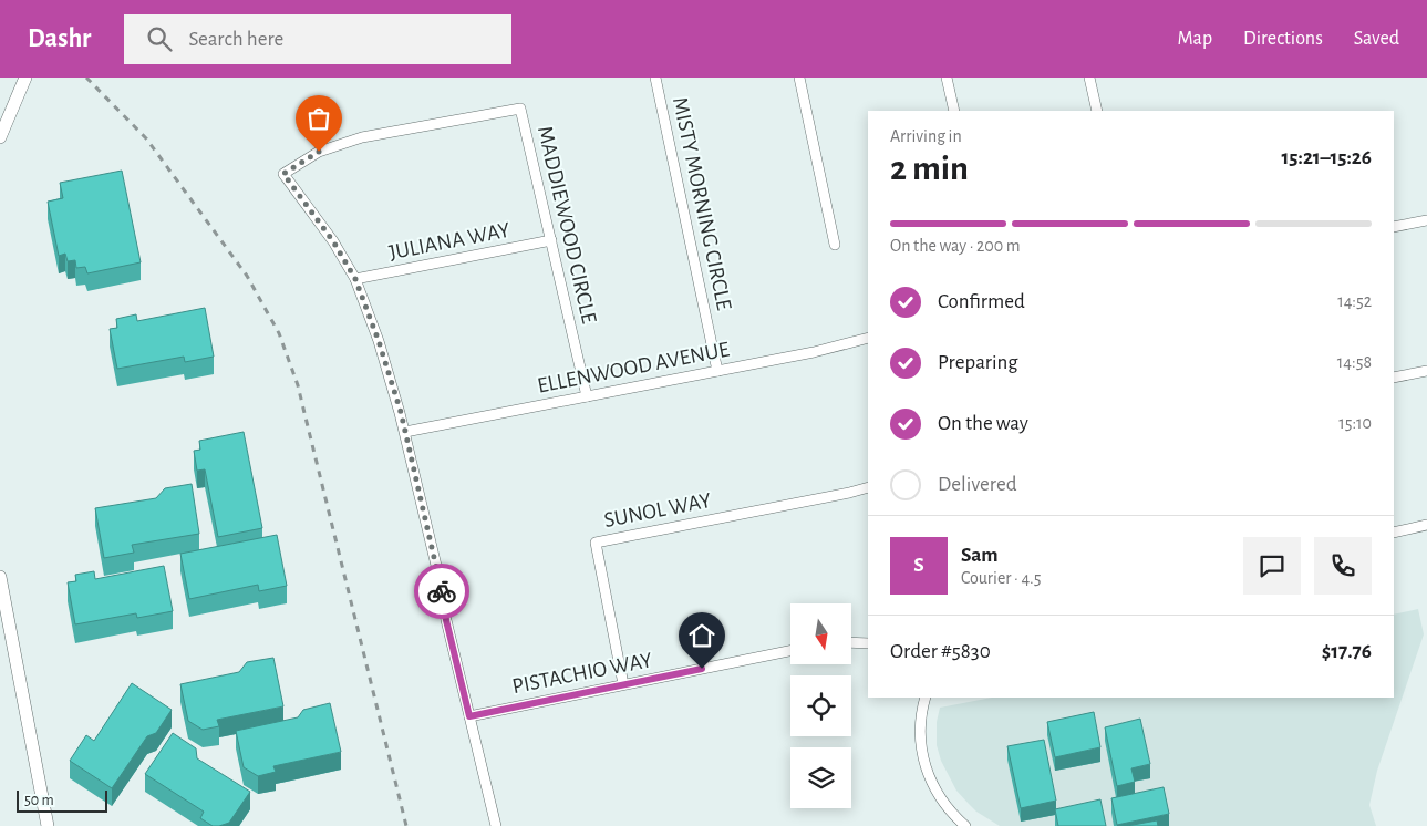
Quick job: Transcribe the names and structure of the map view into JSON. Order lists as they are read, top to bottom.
{
  "streets": {
    "street": [
      "MISTY MORNING CIRCLE",
      "MADDIEWOOD CIRCLE",
      "JULIANA WAY",
      "ELLENWOOD AVENUE",
      "SUNOL WAY",
      "PISTACHIO WAY"
    ]
  },
  "crossings": [
    ["MISTY MORNING CIRCLE", "ELLENWOOD AVENUE"],
    ["MADDIEWOOD CIRCLE", "JULIANA WAY"],
    ["MADDIEWOOD CIRCLE", "ELLENWOOD AVENUE"],
    ["SUNOL WAY", "PISTACHIO WAY"]
  ],
  "scale_bar": "50 m",
  "north": "bottom",
  "page": {
    "header": "Dashr",
    "search": "Search here",
    "nav": ["Map", "Directions", "Saved"],
    "heading": ["2 min", "Arriving in", "15:21–15:26"],
    "panel": [
      "Sam",
      "Courier · 4.5",
      "Order #5830",
      "$17.76"
    ],
    "bar": "On the way · 200 m",
    "list": [
      ["Confirmed", "14:52"],
      ["Preparing", "14:58"],
      ["On the way", "15:10"],
      "Delivered"
    ],
    "round": "S",
    "scale": "50 m"
  }
}
